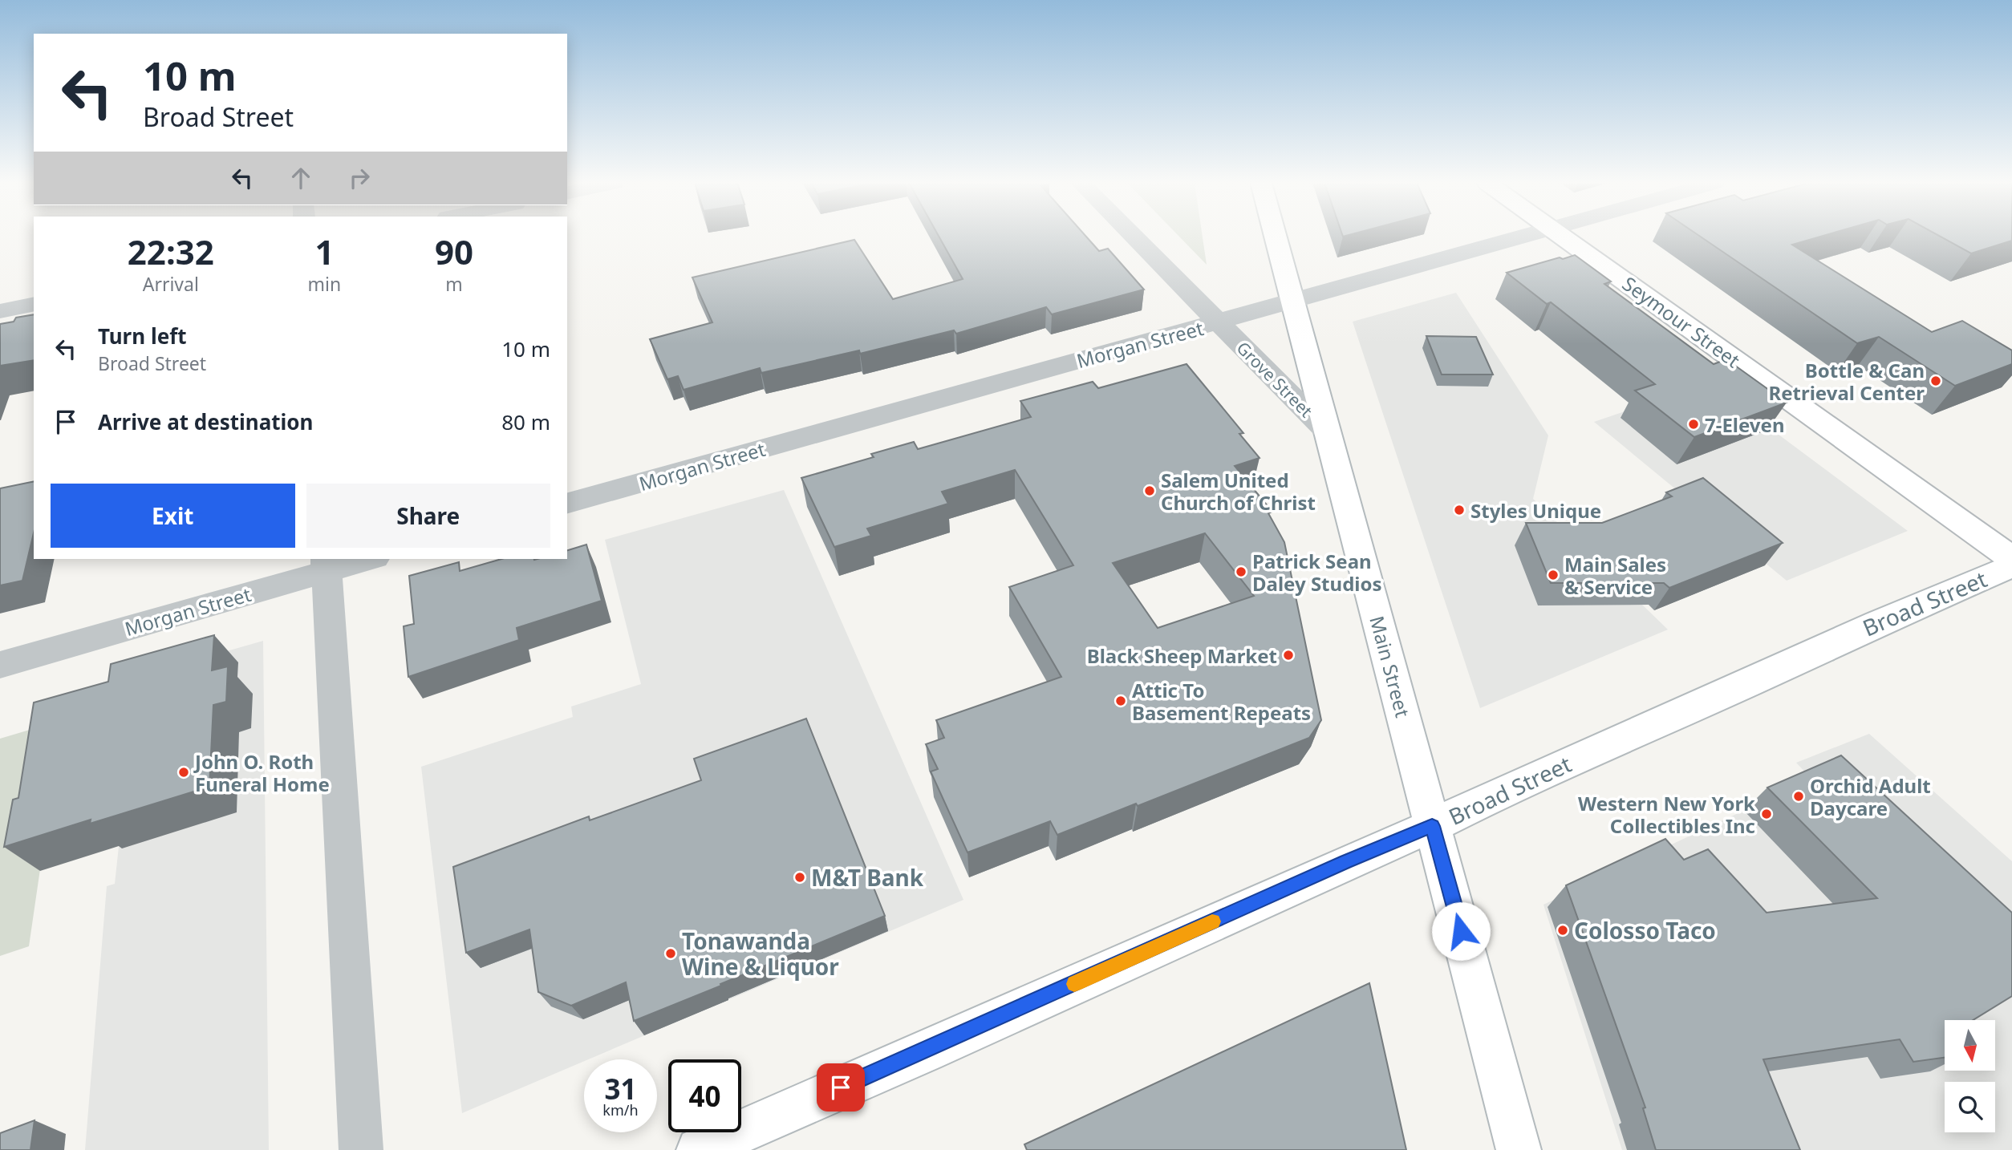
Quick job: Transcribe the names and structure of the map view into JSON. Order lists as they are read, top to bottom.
{
  "streets": {
    "street": [
      "Seymour Street",
      "Morgan Street",
      "Grove Street",
      "Broad Street",
      "Main Street"
    ]
  },
  "crossings": [
    ["Morgan Street", "Grove Street"],
    ["Morgan Street", "Main Street"],
    ["Grove Street", "Main Street"],
    ["Broad Street", "Main Street"]
  ],
  "places": [
    "Bottle & Can Retrieval Center",
    "7-Eleven",
    "Salem United Church of Christ",
    "Styles Unique",
    "Patrick Sean Daley Studios",
    "Main Sales & Service",
    "Black Sheep Market",
    "Attic To Basement Repeats",
    "John O. Roth Funeral Home",
    "Orchid Adult Daycare",
    "Western New York Collectibles Inc",
    "M&T Bank",
    "Colosso Taco",
    "Tonawanda Wine & Liquor"
  ],
  "north": "bottom",
  "page": {
    "turn": ["10 m", "Broad Street"],
    "eta": [
      "22:32",
      "Arrival",
      "1",
      "min",
      "90",
      "m"
    ],
    "list": [
      {
        "name": "Turn left",
        "note": "Broad Street",
        "value": "10 m"
      },
      {
        "name": "Arrive at destination",
        "value": "80 m"
      }
    ],
    "buttons": ["Exit", "Share"],
    "speed": "31 km/h",
    "limit": "40"
  }
}
